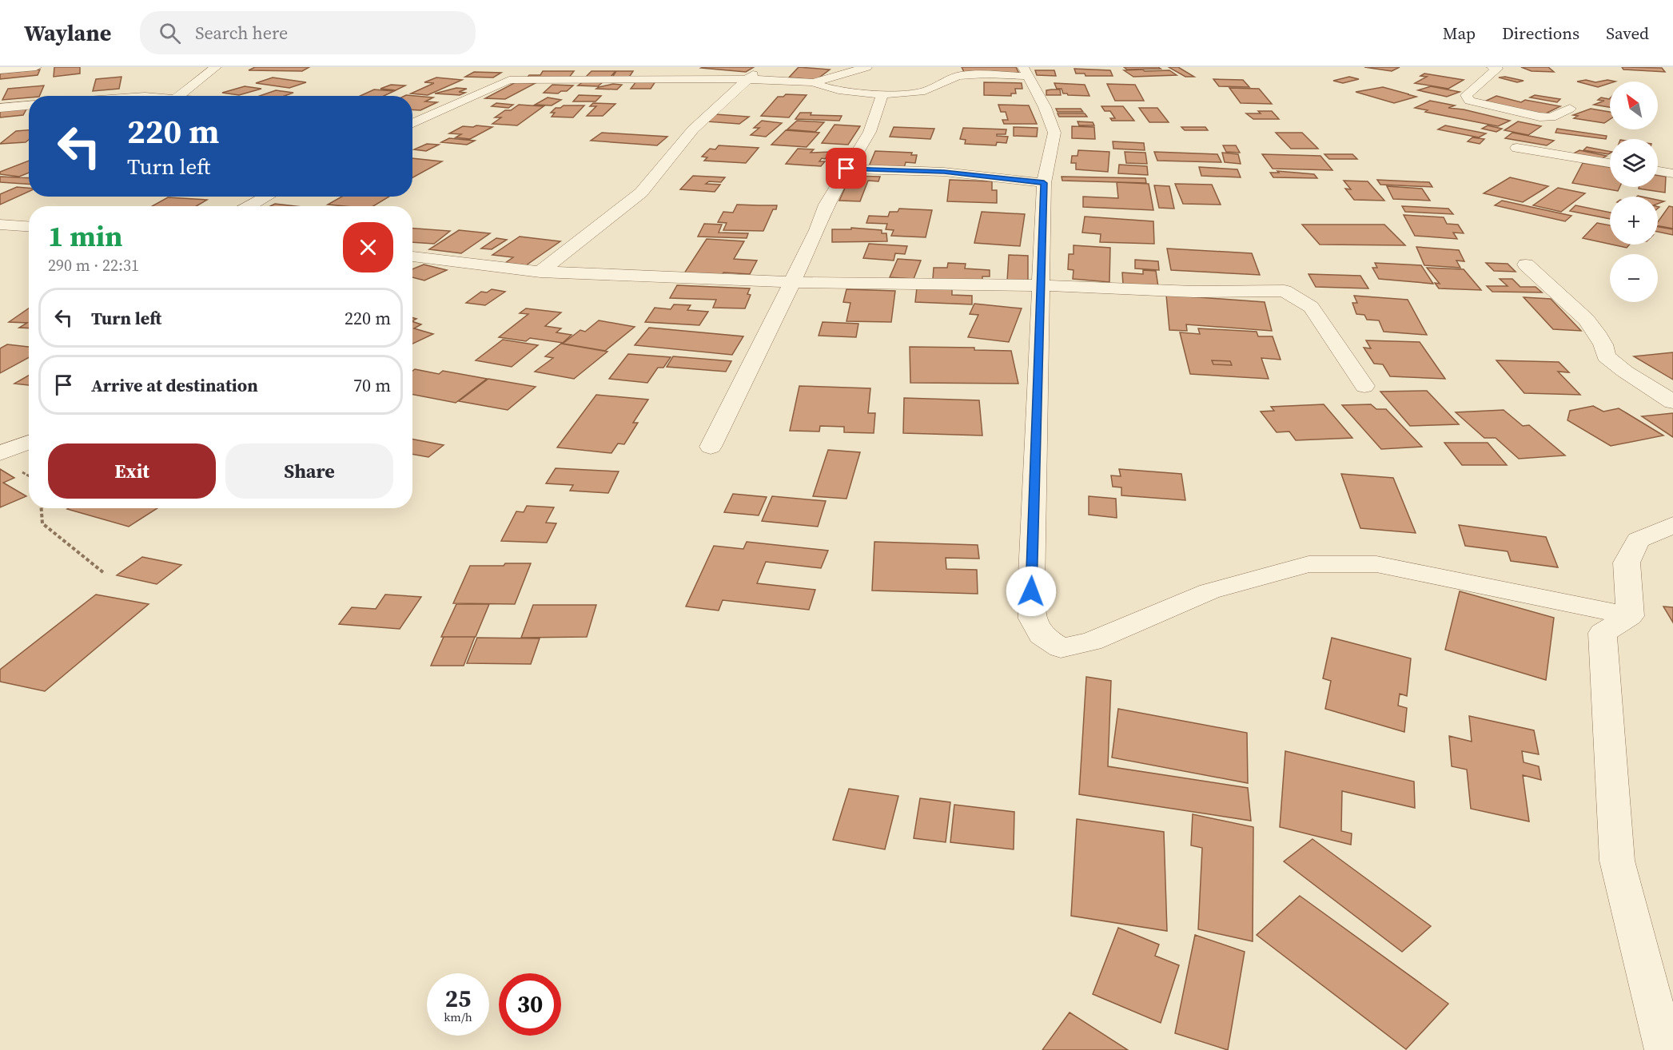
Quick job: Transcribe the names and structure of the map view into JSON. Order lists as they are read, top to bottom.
{
  "north": "top left",
  "page": {
    "header": "Waylane",
    "search": "Search here",
    "nav": ["Map", "Directions", "Saved"],
    "map_buttons": ["+", "−"],
    "turn": ["220 m", "Turn left"],
    "heading": ["1 min", "290 m · 22:31"],
    "list": [
      {
        "name": "Turn left",
        "value": "220 m"
      },
      {
        "name": "Arrive at destination",
        "value": "70 m"
      }
    ],
    "buttons": ["Exit", "Share"],
    "speed": "25 km/h",
    "limit": "30"
  }
}
